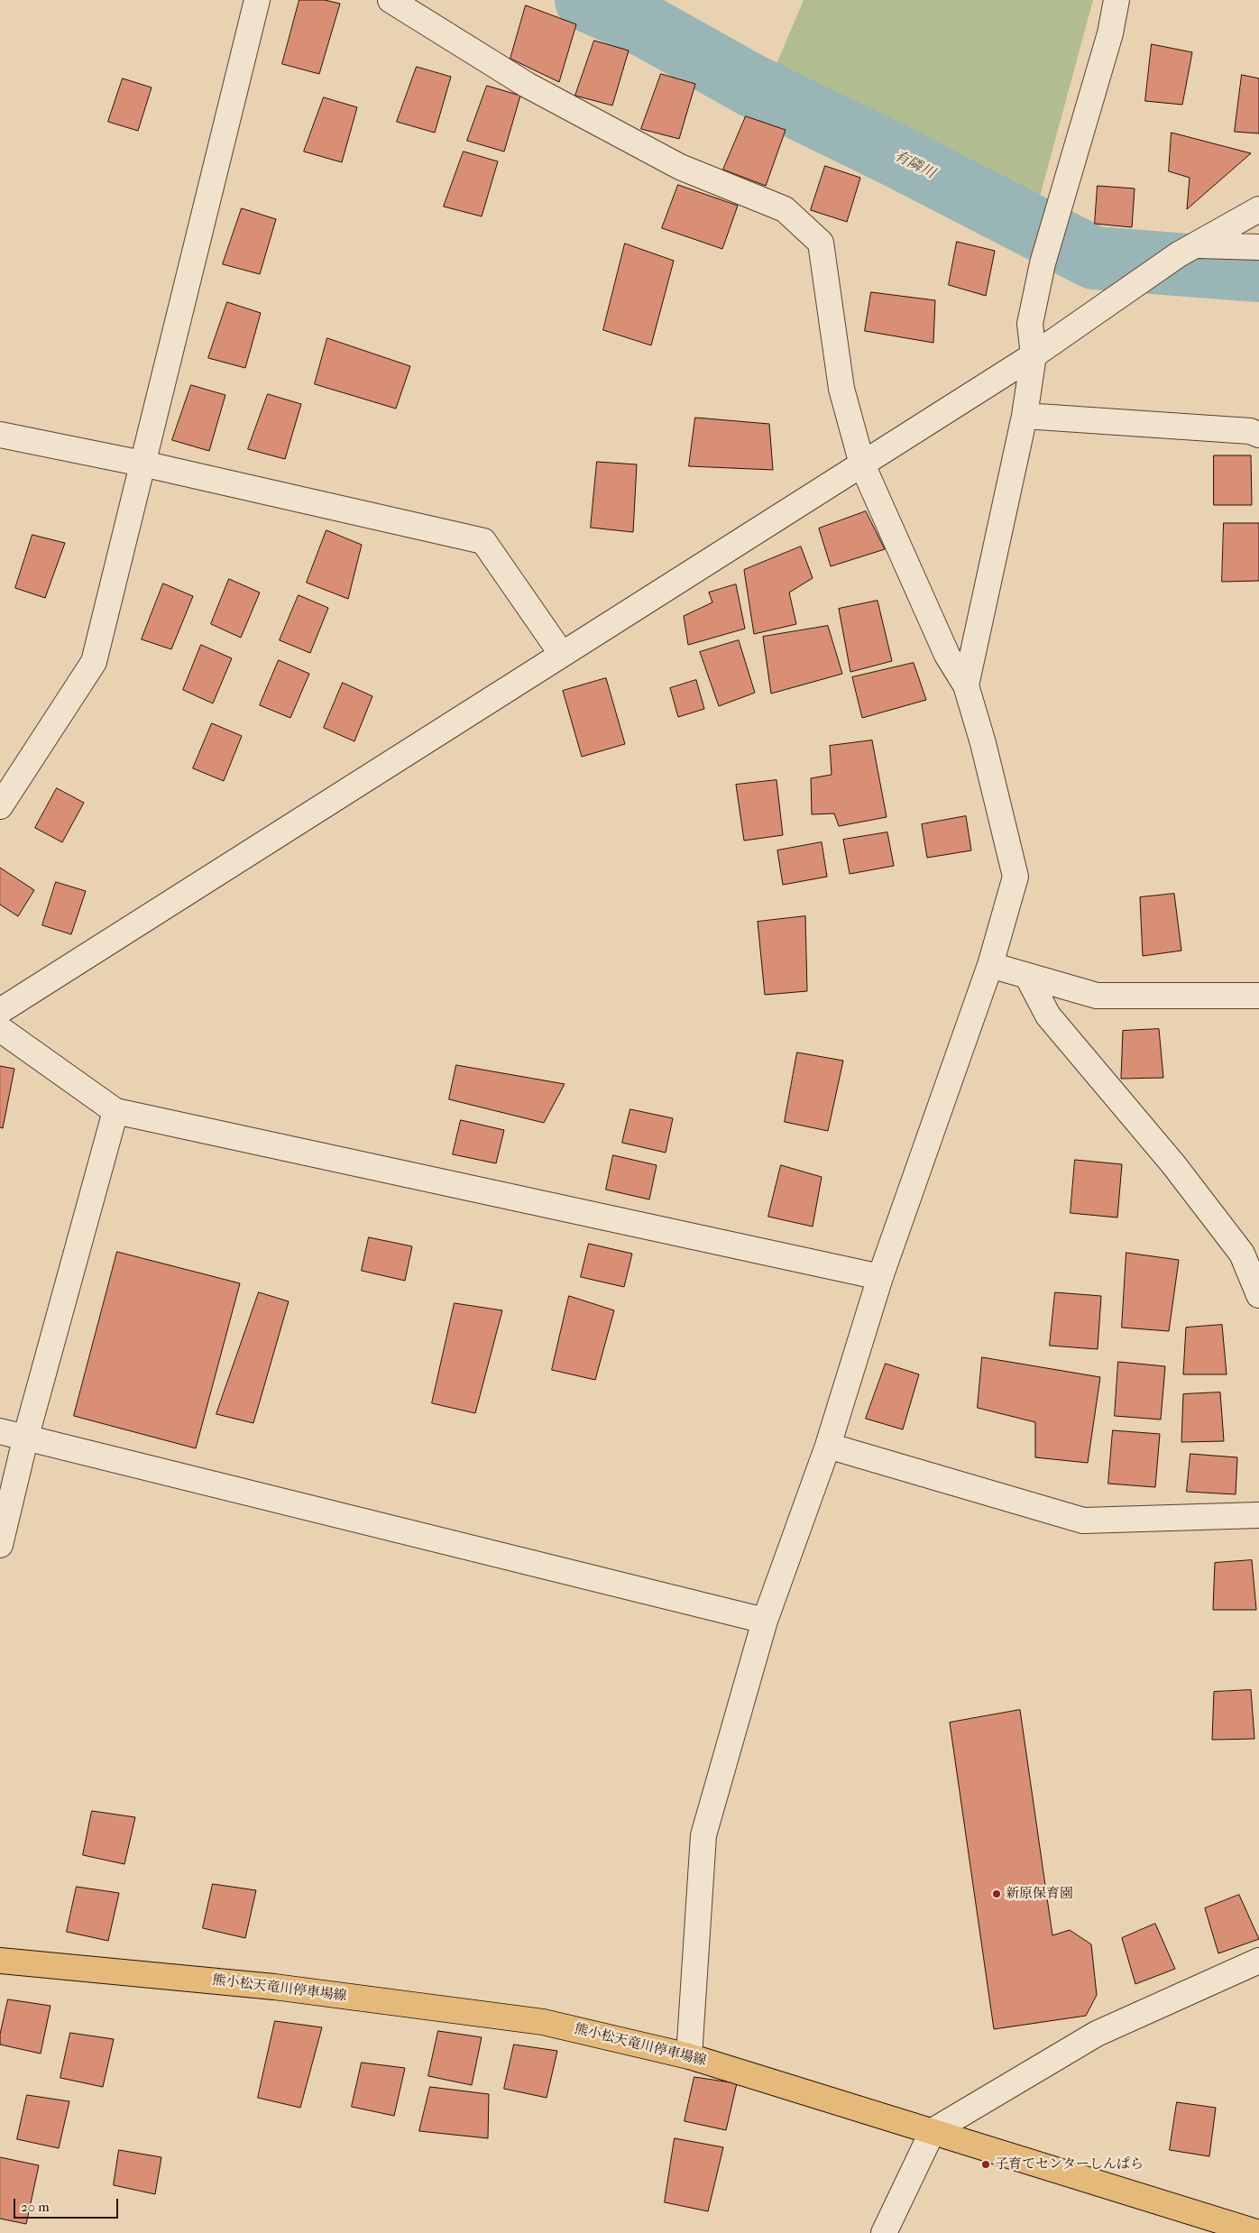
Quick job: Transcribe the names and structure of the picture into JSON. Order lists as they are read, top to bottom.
{
  "streets": {
    "main road": ["熊小松天竜川停車場線"]
  },
  "water": ["有隣川"],
  "places": ["新原保育園", "子育てセンターしんぱら"],
  "scale_bar": "20 m"
}
